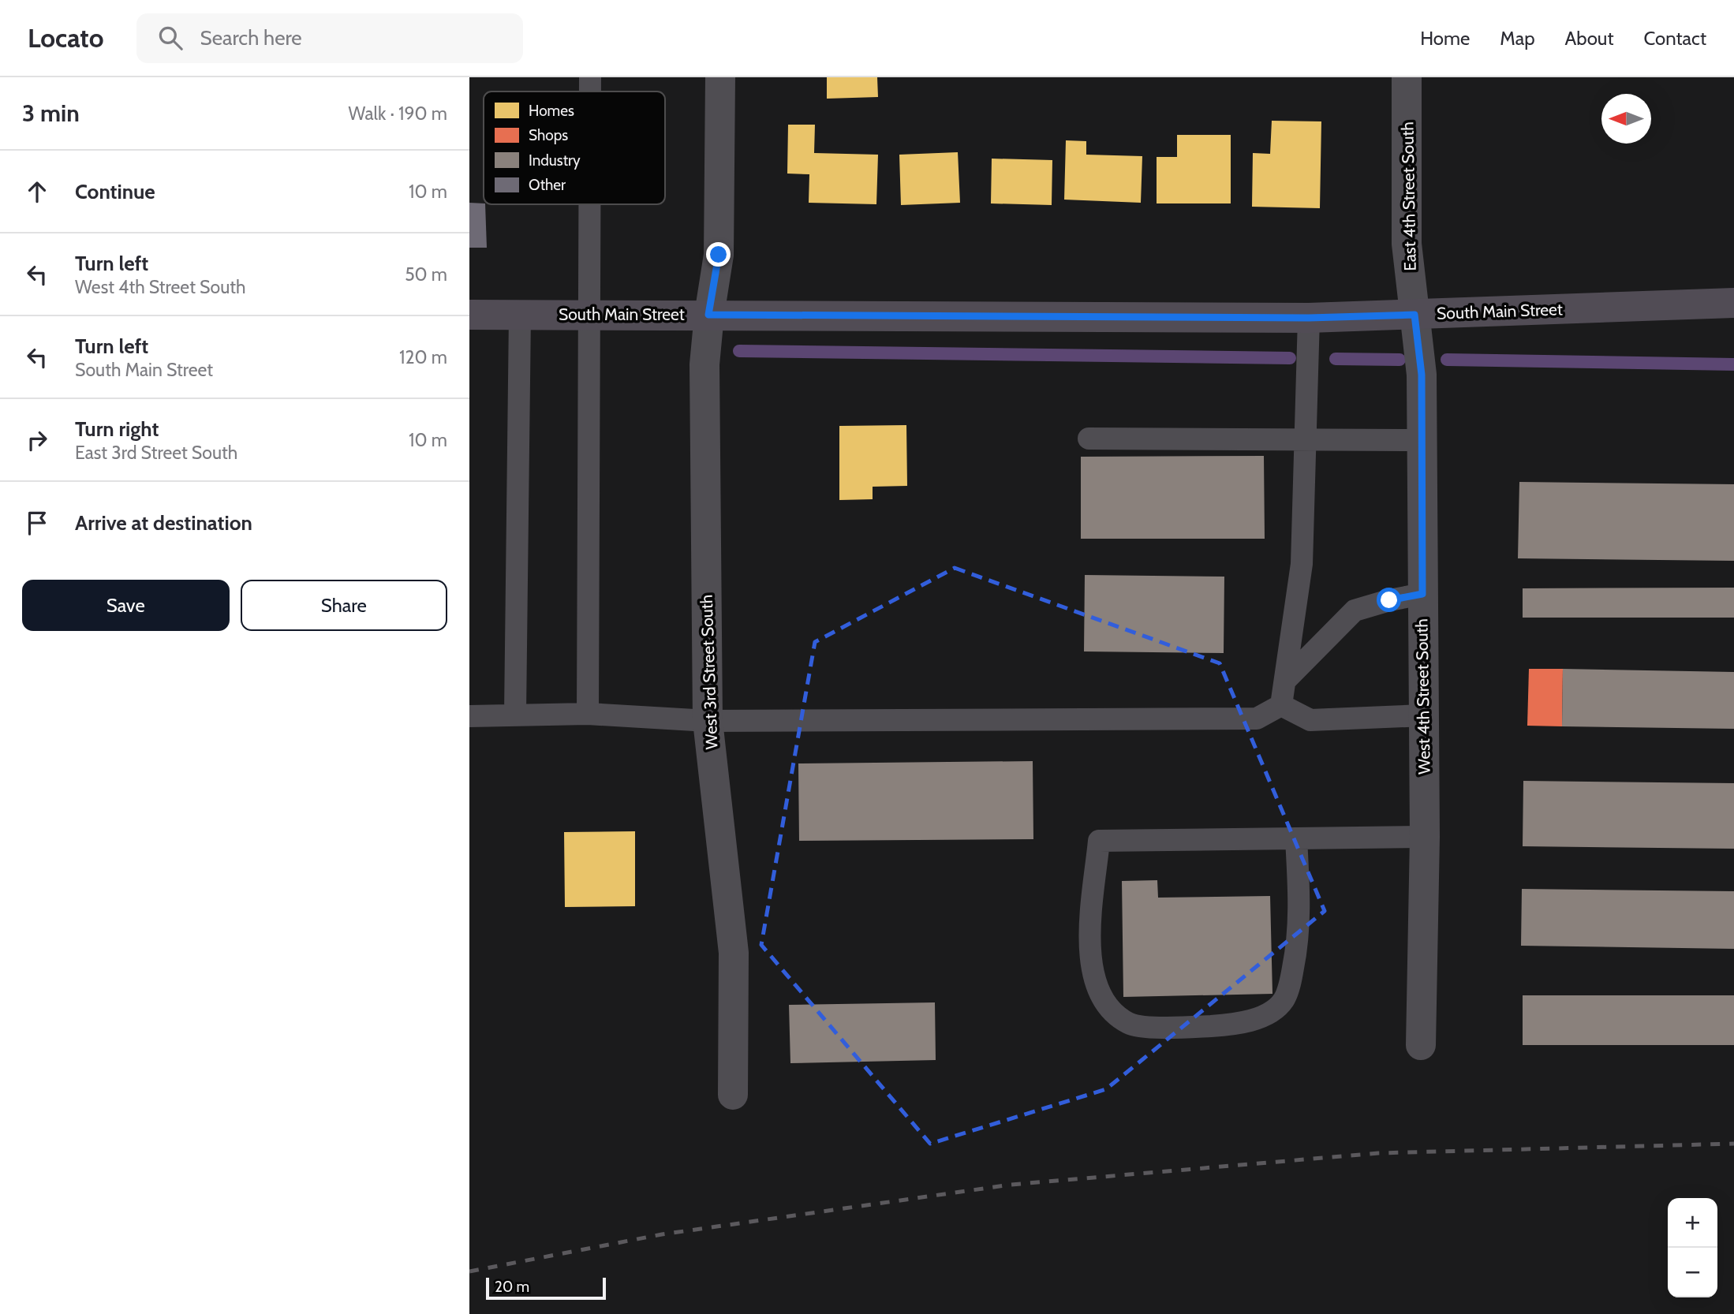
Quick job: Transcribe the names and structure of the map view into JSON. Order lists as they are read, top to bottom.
{
  "streets": {
    "street": [
      "East 4th Street South",
      "South Main Street",
      "West 3rd Street South",
      "West 4th Street South"
    ]
  },
  "crossings": [
    ["East 4th Street South", "South Main Street"],
    ["East 4th Street South", "West 4th Street South"],
    ["South Main Street", "West 3rd Street South"],
    ["South Main Street", "West 4th Street South"]
  ],
  "legend": [
    "Homes",
    "Shops",
    "Industry",
    "Other"
  ],
  "scale_bar": "20 m",
  "north": "left",
  "page": {
    "header": "Locato",
    "search": "Search here",
    "nav": [
      "Home",
      "Map",
      "About",
      "Contact"
    ],
    "heading": ["3 min", "Walk · 190 m"],
    "list": [
      ["Continue", "10 m"],
      ["Turn left", "West 4th Street South", "50 m"],
      ["Turn left", "South Main Street", "120 m"],
      ["Turn right", "East 3rd Street South", "10 m"],
      "Arrive at destination"
    ],
    "buttons": ["Save", "Share"],
    "map_buttons": ["+", "−"],
    "scale": "20 m"
  }
}
